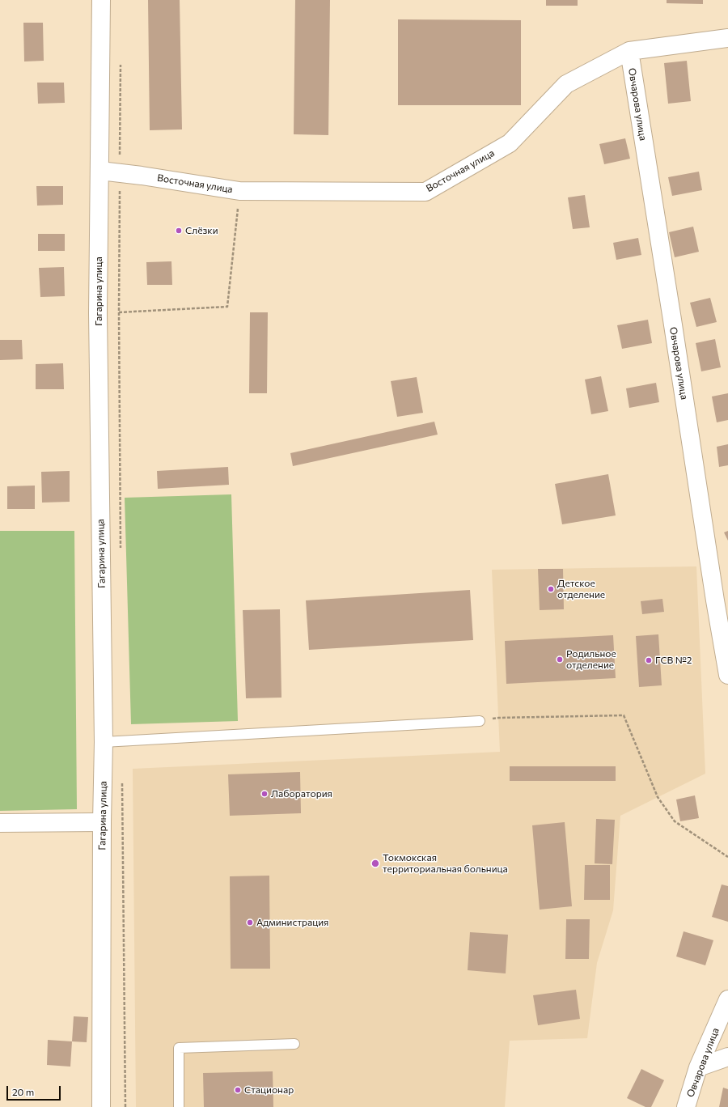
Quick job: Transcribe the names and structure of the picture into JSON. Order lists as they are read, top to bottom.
{
  "streets": {
    "street": ["Овчарова улица", "Восточная улица", "Гагарина улица"]
  },
  "crossings": [
    ["Овчарова улица", "Восточная улица"],
    ["Восточная улица", "Гагарина улица"]
  ],
  "places": [
    "Слёзки",
    "Детское отделение",
    "Родильное отделение",
    "ГСВ №2",
    "Лаборатория",
    "Токмокская территориальная больница",
    "Администрация",
    "Cтационар"
  ],
  "scale_bar": "20 m"
}
